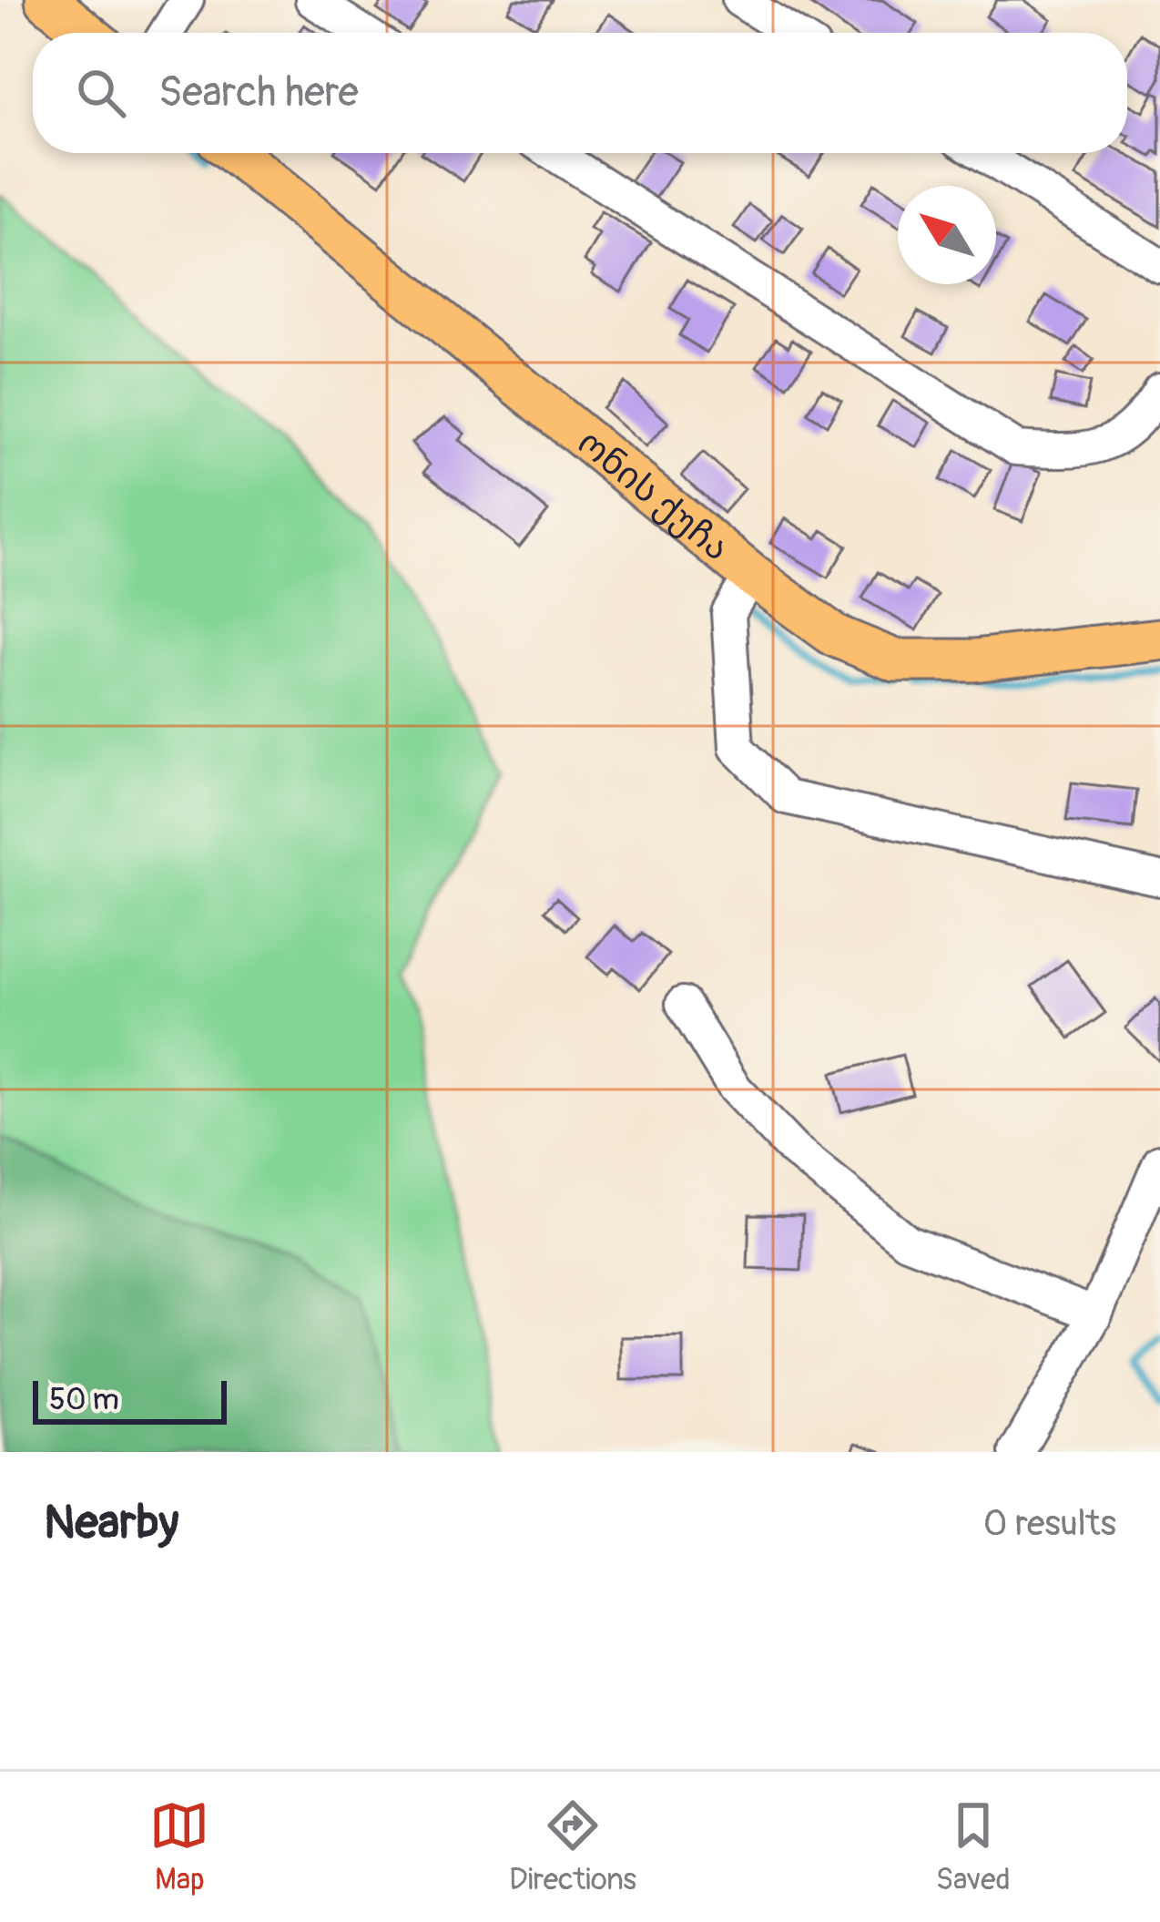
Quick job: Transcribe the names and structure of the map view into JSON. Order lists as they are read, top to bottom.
{
  "streets": {
    "main road": ["ონის ქუჩა"]
  },
  "scale_bar": "50 m",
  "north": "top left",
  "page": {
    "search": "Search here",
    "scale": "50 m",
    "heading": ["Nearby", "0 results"],
    "nav": ["Map", "Directions", "Saved"]
  }
}
